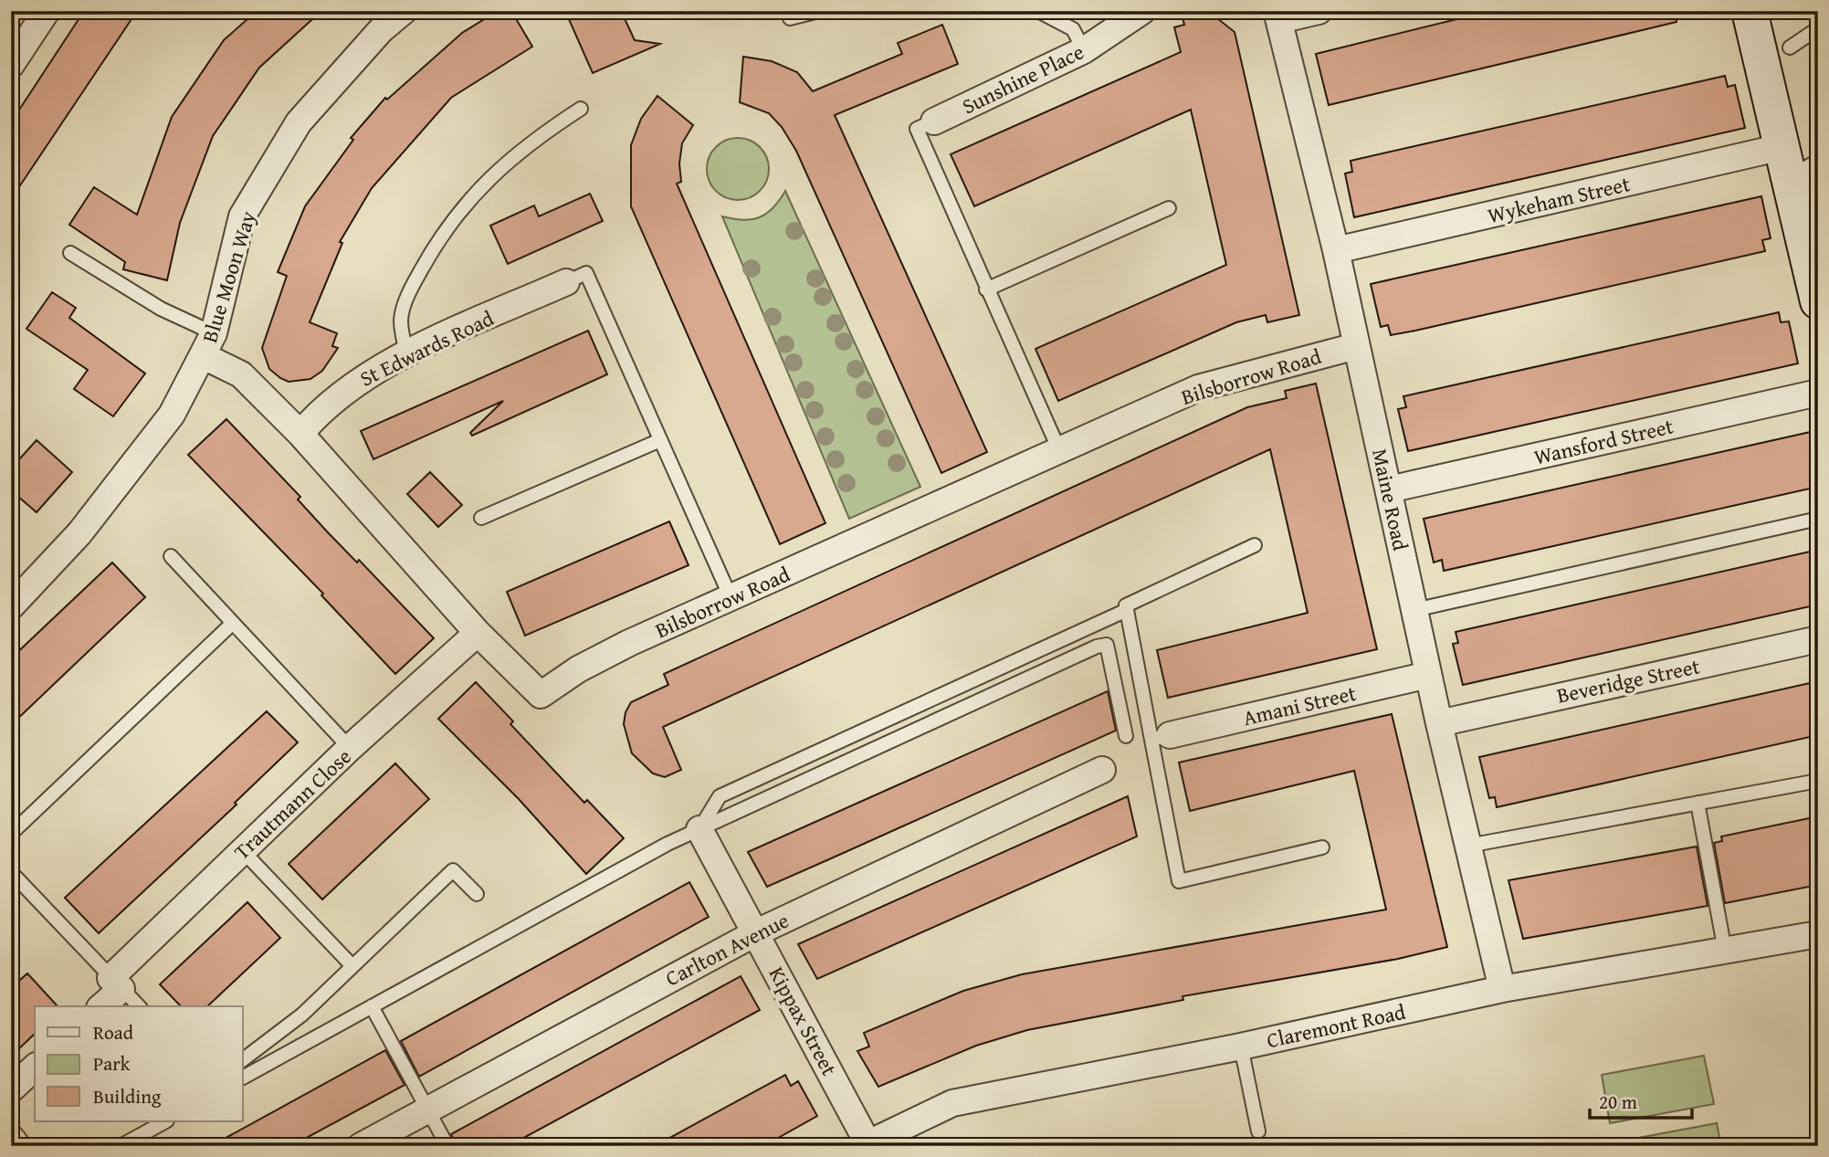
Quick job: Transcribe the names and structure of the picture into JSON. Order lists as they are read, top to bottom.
{
  "streets": {
    "street": [
      "Sunshine Place",
      "Wykeham Street",
      "Blue Moon Way",
      "St Edwards Road",
      "Bilsborrow Road",
      "Wansford Street",
      "Maine Road",
      "Beveridge Street",
      "Amani Street",
      "Trautmann Close",
      "Carlton Avenue",
      "Kippax Street",
      "Claremont Road"
    ]
  },
  "crossings": [
    ["Wykeham Street", "Maine Road"],
    ["Blue Moon Way", "Bilsborrow Road"],
    ["St Edwards Road", "Bilsborrow Road"],
    ["Bilsborrow Road", "Maine Road"],
    ["Bilsborrow Road", "Trautmann Close"],
    ["Wansford Street", "Maine Road"],
    ["Maine Road", "Beveridge Street"],
    ["Maine Road", "Amani Street"],
    ["Maine Road", "Claremont Road"],
    ["Carlton Avenue", "Kippax Street"],
    ["Kippax Street", "Claremont Road"]
  ],
  "legend": ["Road", "Park", "Building"],
  "scale_bar": "20 m"
}
